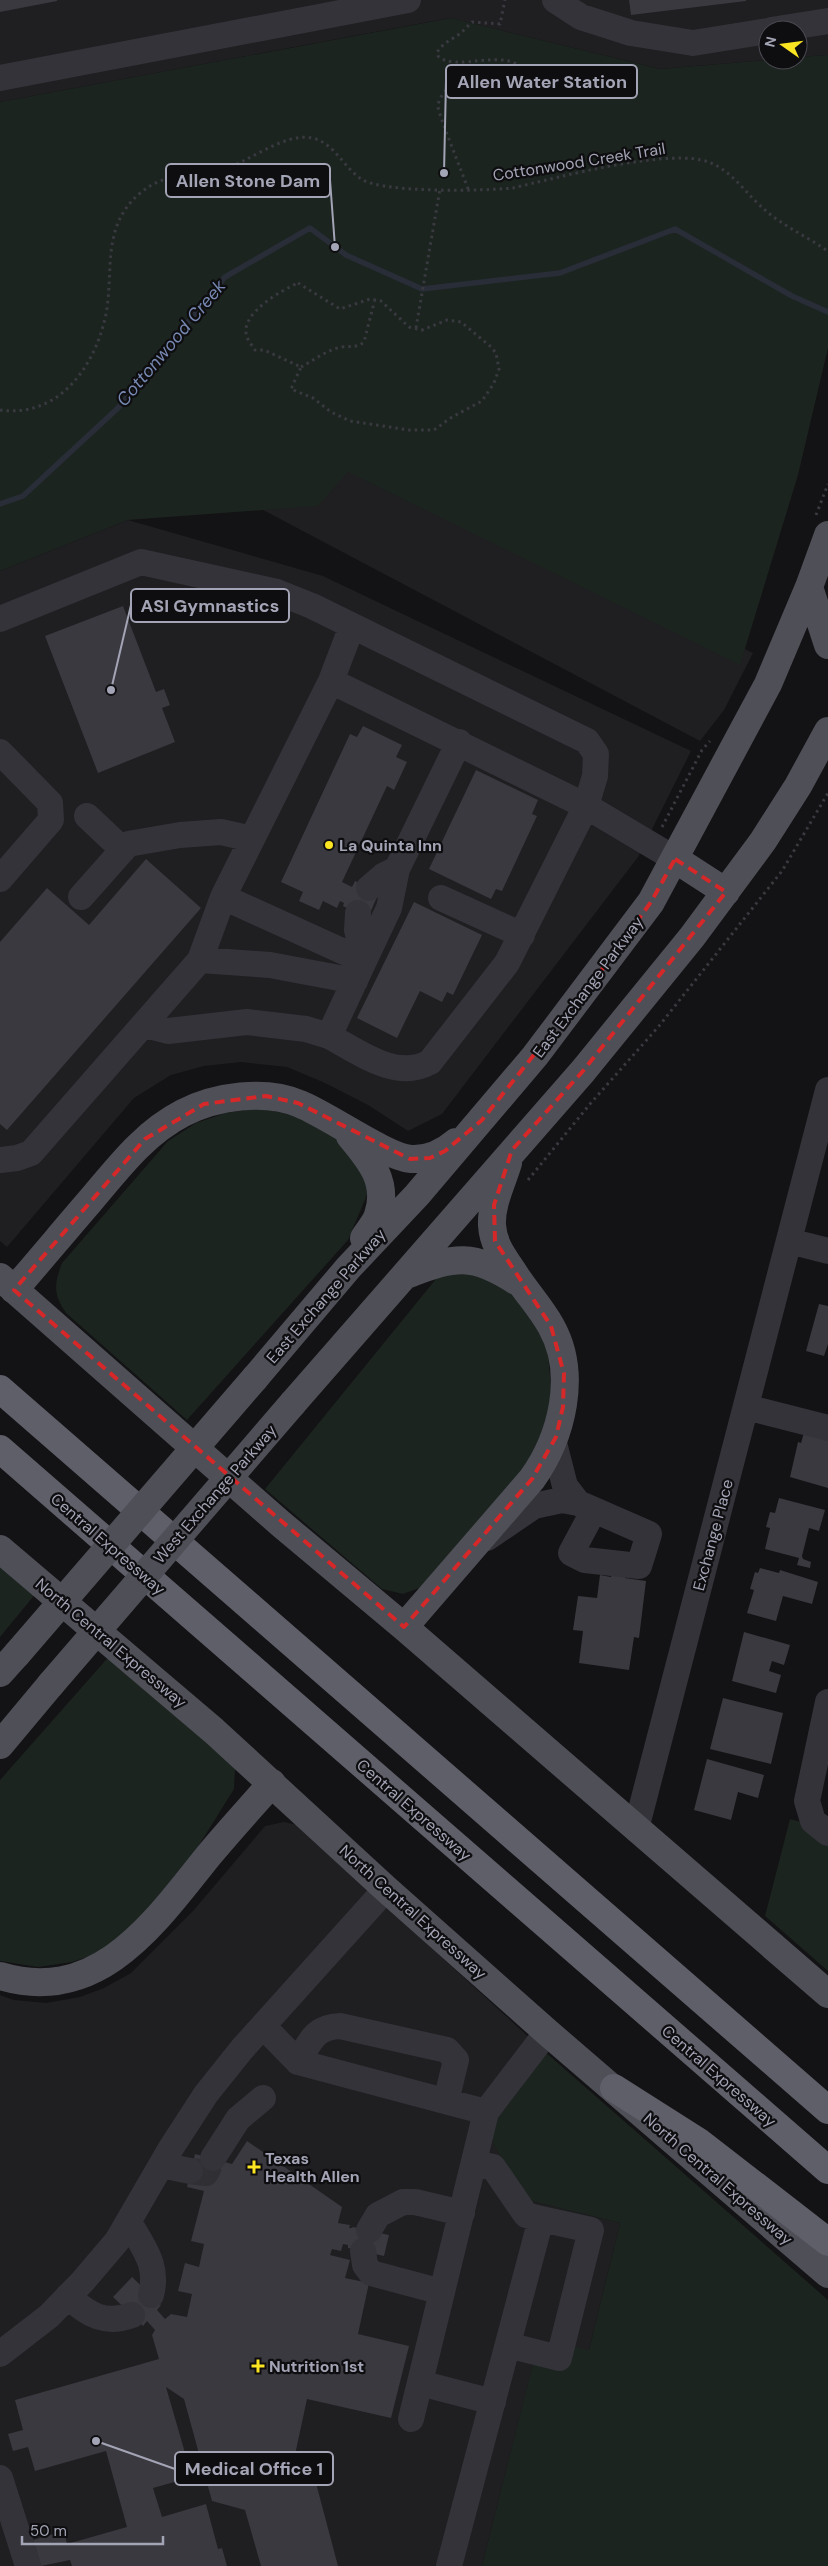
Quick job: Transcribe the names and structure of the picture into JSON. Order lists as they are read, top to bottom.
{
  "streets": {
    "highway": ["Central Expressway"],
    "main road": ["East Exchange Parkway", "West Exchange Parkway", "North Central Expressway"],
    "street": ["Exchange Place"],
    "path": ["Cottonwood Creek Trail"]
  },
  "water": ["Cottonwood Creek"],
  "places": {
    "other": [
      "Allen Water Station",
      "Allen Stone Dam",
      "ASI Gymnastics",
      "La Quinta Inn",
      "Medical Office 1"
    ],
    "health": ["Texas Health Allen", "Nutrition 1st"]
  },
  "scale_bar": "50 m",
  "north": "left"
}
